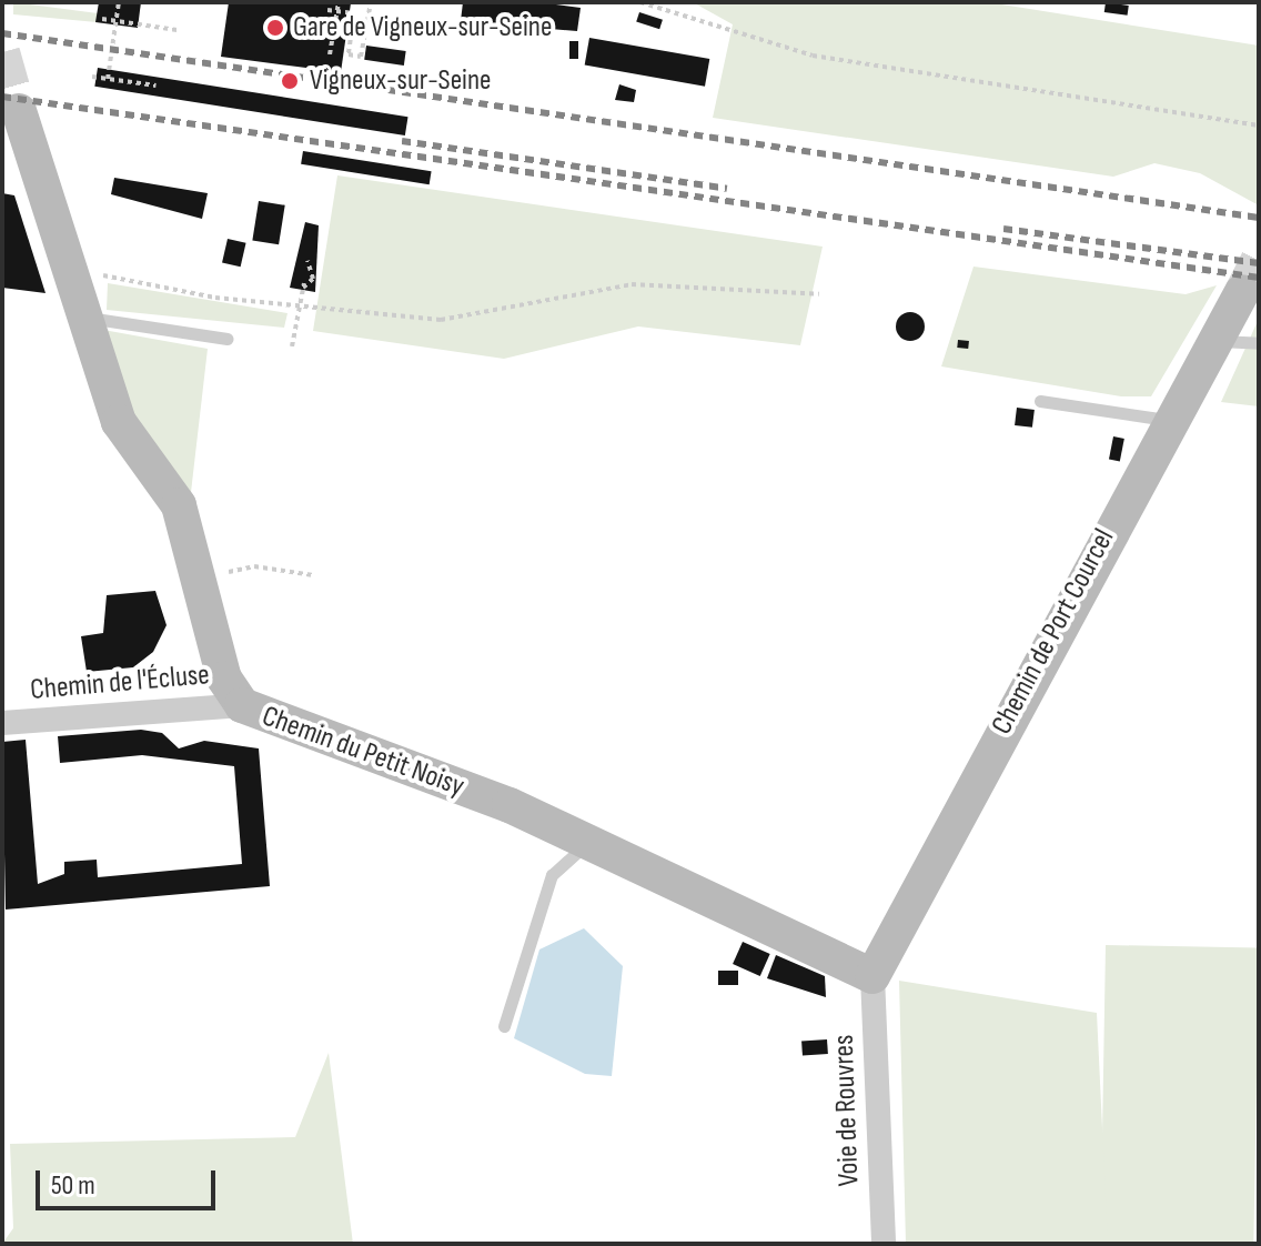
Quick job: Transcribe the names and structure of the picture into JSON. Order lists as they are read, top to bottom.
{
  "streets": {
    "street": [
      "Chemin de Port Courcel",
      "Chemin de l'Écluse",
      "Chemin du Petit Noisy",
      "Voie de Rouvres"
    ]
  },
  "crossings": [
    ["Chemin de Port Courcel", "Chemin du Petit Noisy"],
    ["Chemin de Port Courcel", "Voie de Rouvres"],
    ["Chemin de l'Écluse", "Chemin du Petit Noisy"],
    ["Chemin du Petit Noisy", "Voie de Rouvres"]
  ],
  "places": ["Gare de Vigneux-sur-Seine", "Vigneux-sur-Seine"],
  "scale_bar": "50 m"
}
